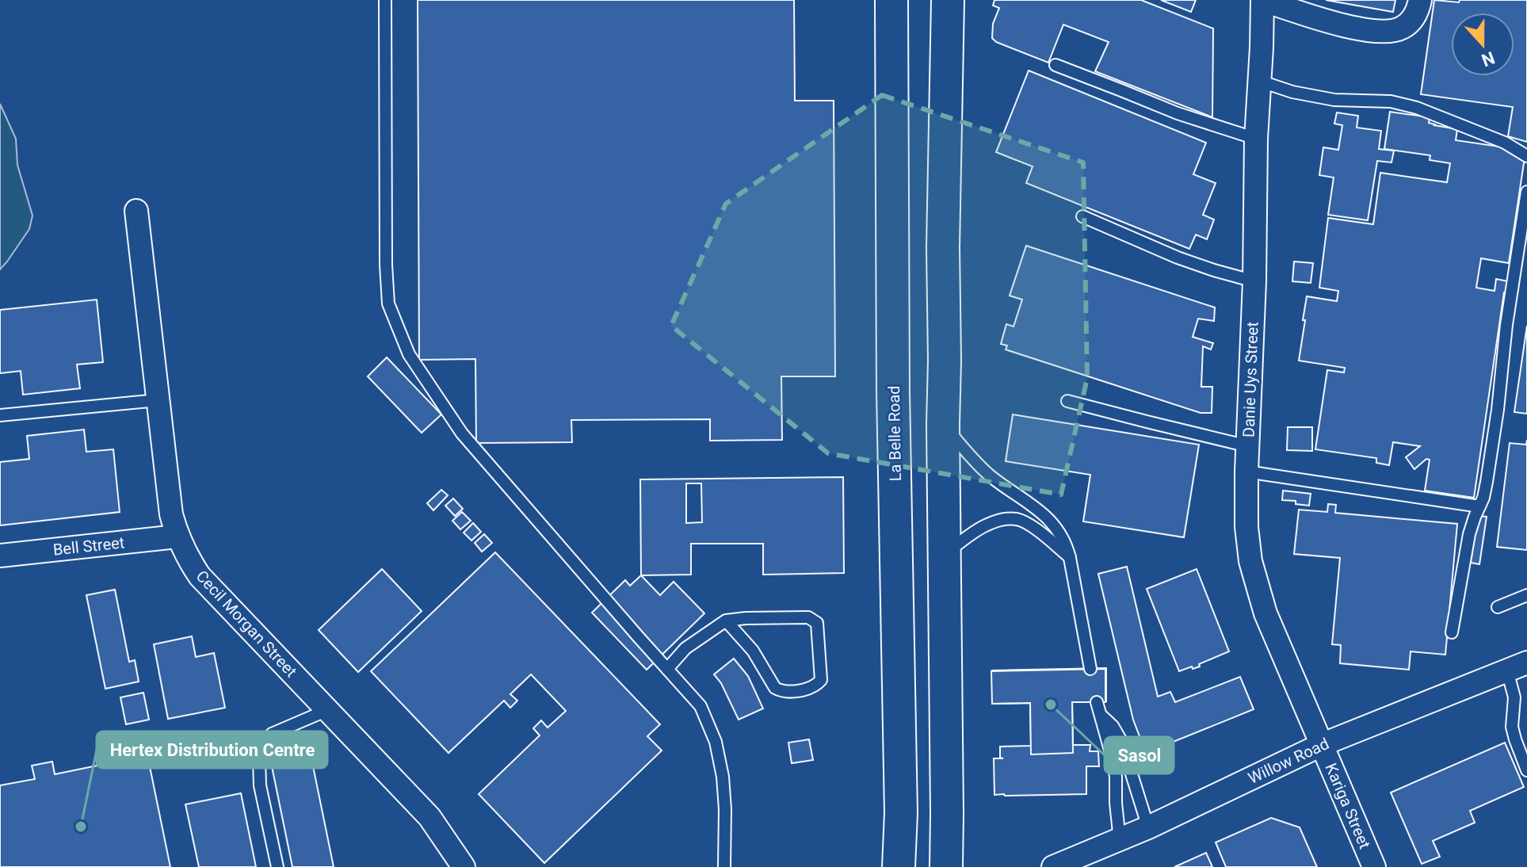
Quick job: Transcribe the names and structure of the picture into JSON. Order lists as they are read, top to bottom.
{
  "streets": {
    "main road": ["La Belle Road"],
    "street": [
      "Danie Uys Street",
      "Bell Street",
      "Cecil Morgan Street",
      "Willow Road",
      "Kariga Street"
    ]
  },
  "crossings": [
    ["Danie Uys Street", "Willow Road"],
    ["Danie Uys Street", "Kariga Street"],
    ["Bell Street", "Cecil Morgan Street"],
    ["Willow Road", "Kariga Street"]
  ],
  "places": ["Sasol", "Hertex Distribution Centre"],
  "north": "bottom"
}
